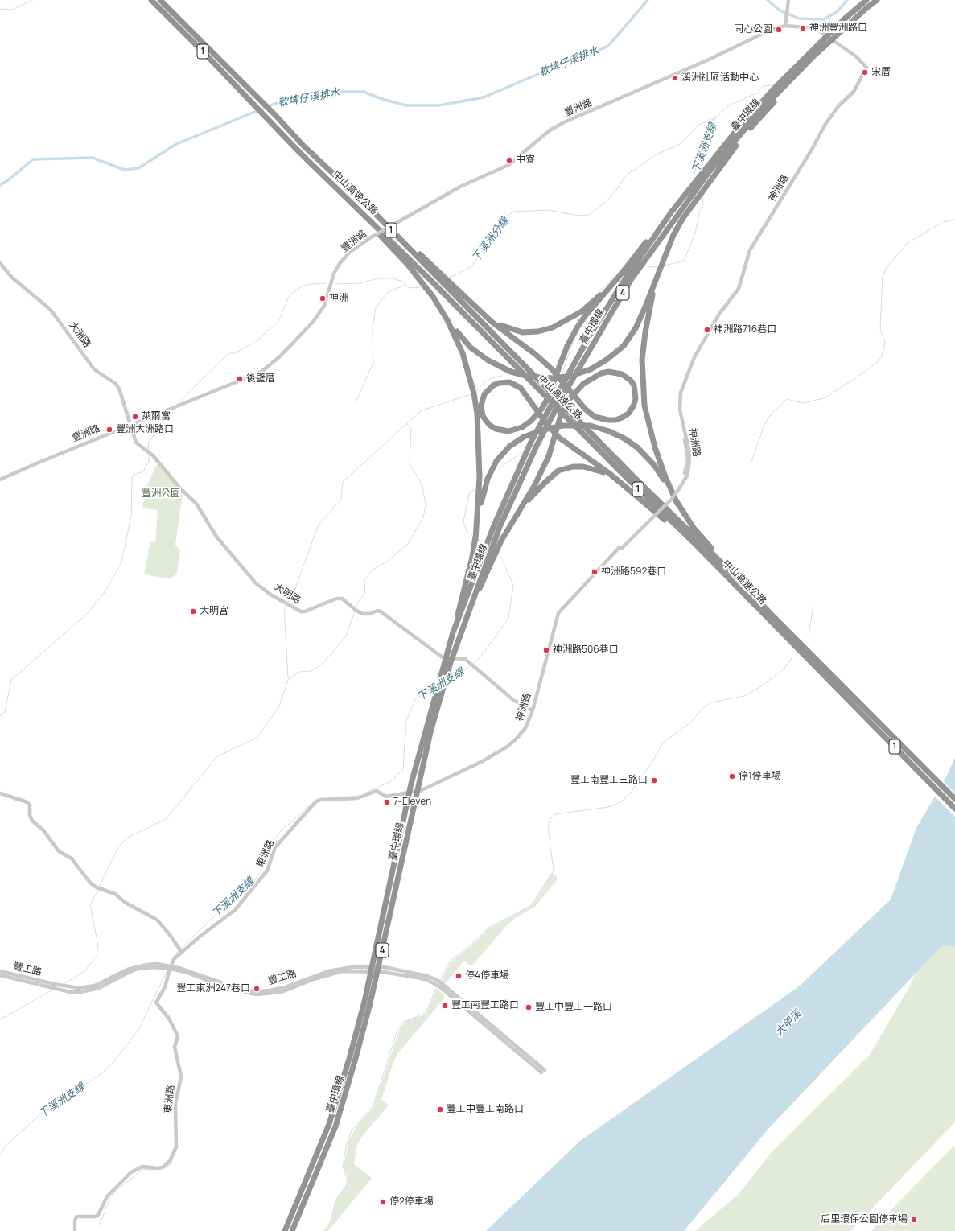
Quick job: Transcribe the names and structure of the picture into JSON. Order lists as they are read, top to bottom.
{
  "streets": {
    "highway": [
      "1",
      "臺中環線",
      "中山高速公路",
      "4"
    ],
    "street": [
      "豐洲路",
      "神洲路",
      "大洲路",
      "大明路",
      "東洲路",
      "豐工路"
    ]
  },
  "crossings": [
    ["豐洲路", "神洲路"],
    ["豐洲路", "大洲路"],
    ["豐洲路", "大明路"],
    ["神洲路", "大明路"],
    ["神洲路", "東洲路"],
    ["大洲路", "大明路"],
    ["東洲路", "豐工路"]
  ],
  "water": [
    "軟埤仔溪排水",
    "下溪洲支線",
    "下溪洲分線",
    "大甲溪"
  ],
  "parks": ["豐洲公園"],
  "places": [
    "神洲豐洲路口",
    "同心公園",
    "宋厝",
    "溪洲社區活動中心",
    "中寮",
    "神洲",
    "神洲路716巷口",
    "後壁厝",
    "萊爾富",
    "豐洲大洲路口",
    "神洲路592巷口",
    "大明宮",
    "神洲路506巷口",
    "停1停車場",
    "豐工南豐工三路口",
    "7-Eleven",
    "停4停車場",
    "豐工東洲247巷口",
    "豐工南豐工路口",
    "豐工中豐工一路口",
    "豐工中豐工南路口",
    "停2停車場",
    "后里環保公園停車場"
  ]
}
